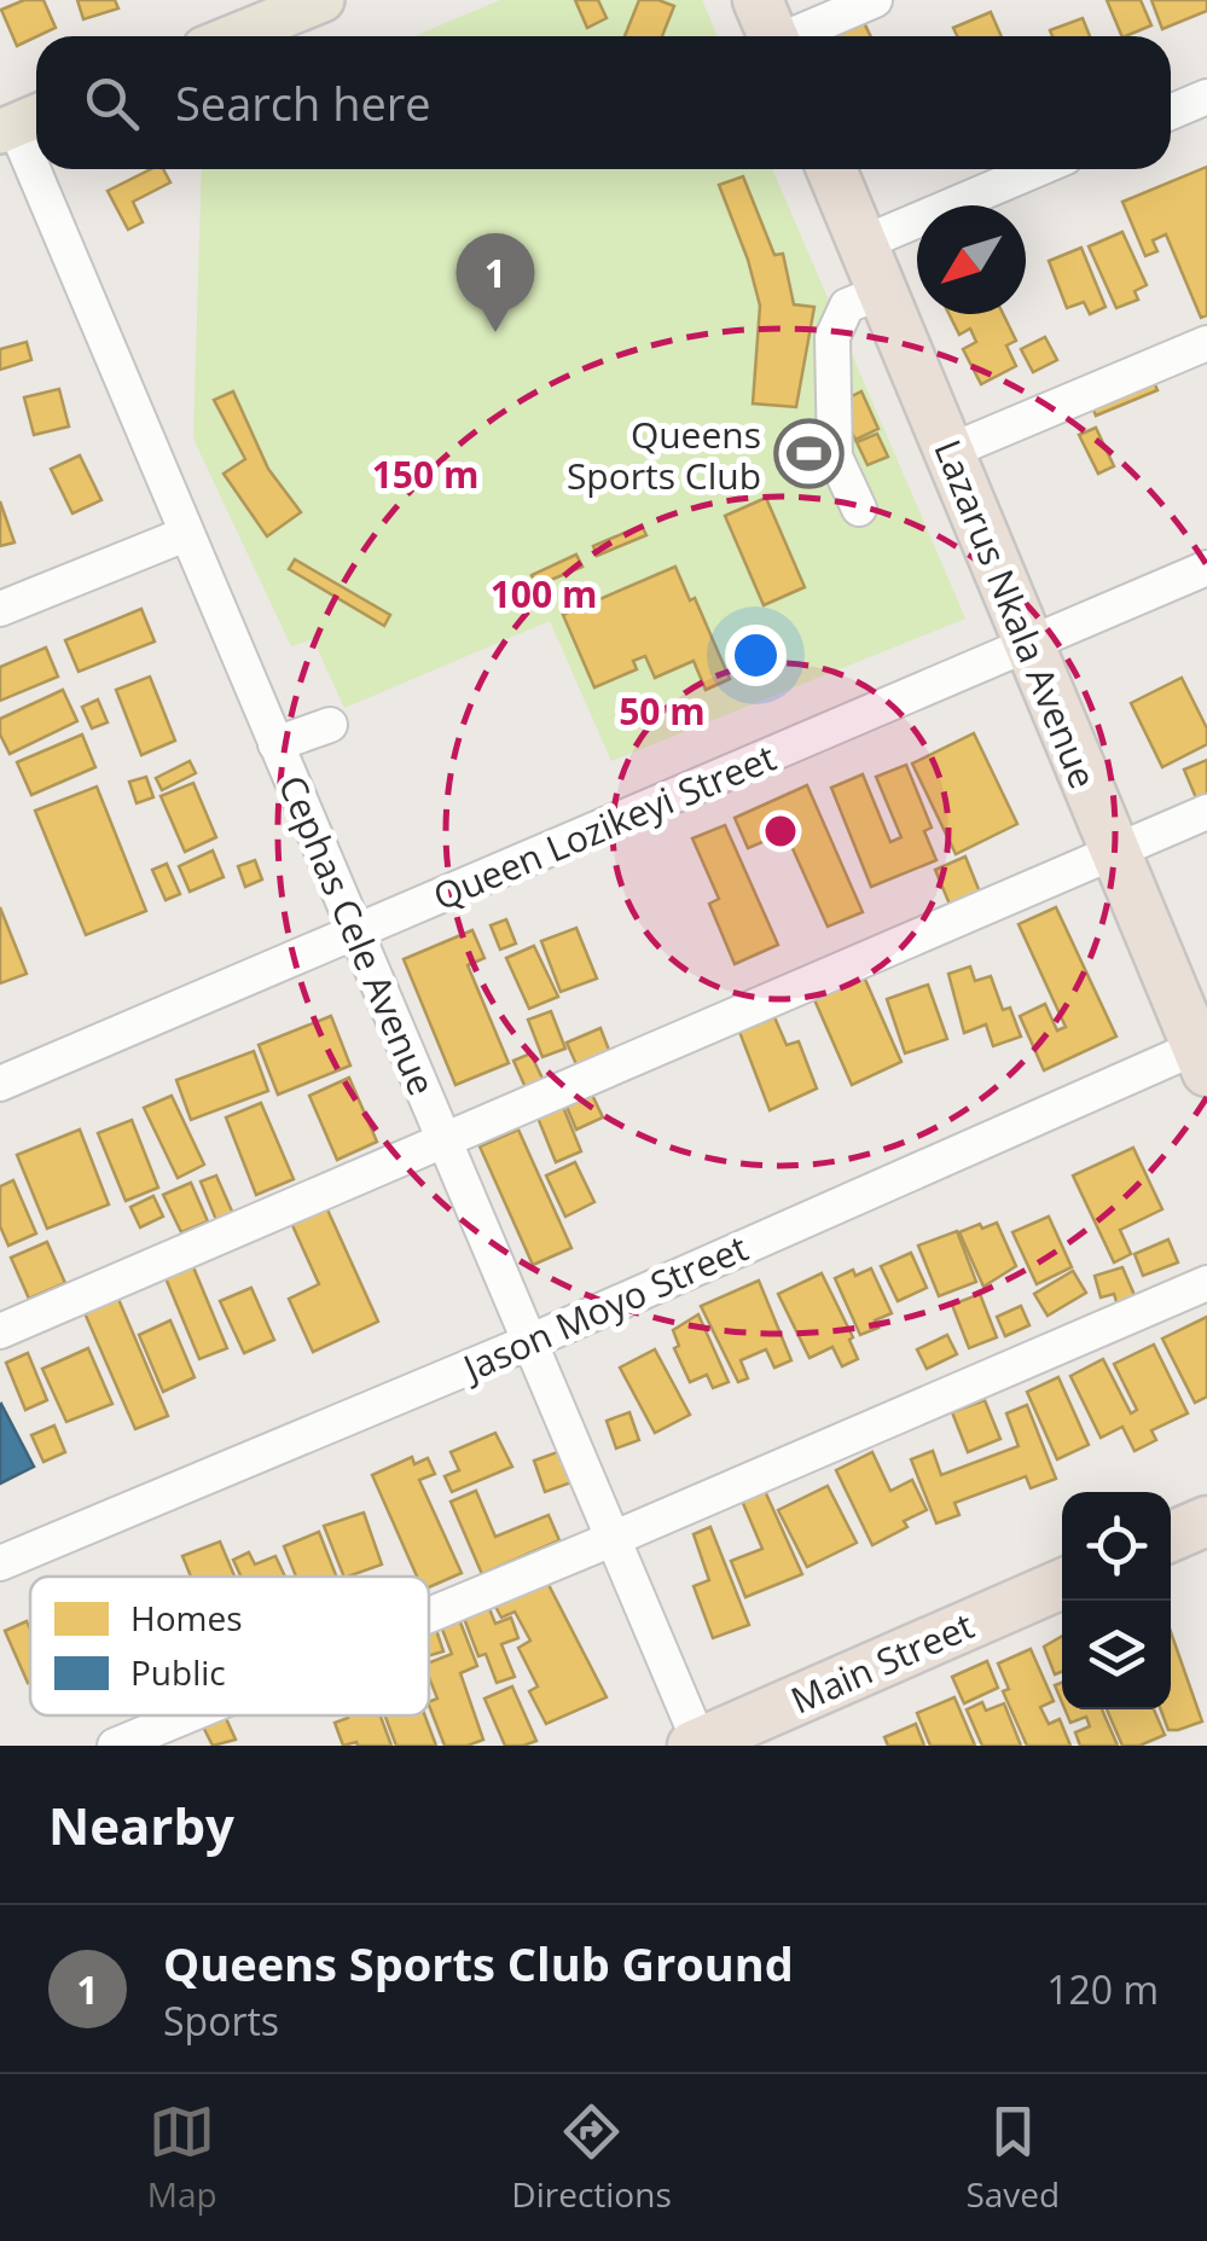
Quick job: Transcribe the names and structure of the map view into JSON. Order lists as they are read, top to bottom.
{
  "streets": {
    "highway": ["Lazarus Nkala Avenue", "Main Street"],
    "street": ["Queen Lozikeyi Street", "Cephas Cele Avenue", "Jason Moyo Street"]
  },
  "crossings": [
    ["Lazarus Nkala Avenue", "Queen Lozikeyi Street"],
    ["Lazarus Nkala Avenue", "Jason Moyo Street"],
    ["Queen Lozikeyi Street", "Cephas Cele Avenue"],
    ["Cephas Cele Avenue", "Jason Moyo Street"],
    ["Cephas Cele Avenue", "Main Street"]
  ],
  "places": {
    "sports": ["Queens Sports Club"]
  },
  "legend": ["Homes", "Public"],
  "north": "bottom left",
  "page": {
    "search": "Search here",
    "pins": "1",
    "heading": "Nearby",
    "list": [
      {
        "mark": "1",
        "name": "Queens Sports Club Ground",
        "note": "Sports",
        "value": "120 m"
      }
    ],
    "nav": ["Map", "Directions", "Saved"]
  },
  "rings": ["150 m", "100 m", "50 m"]
}
